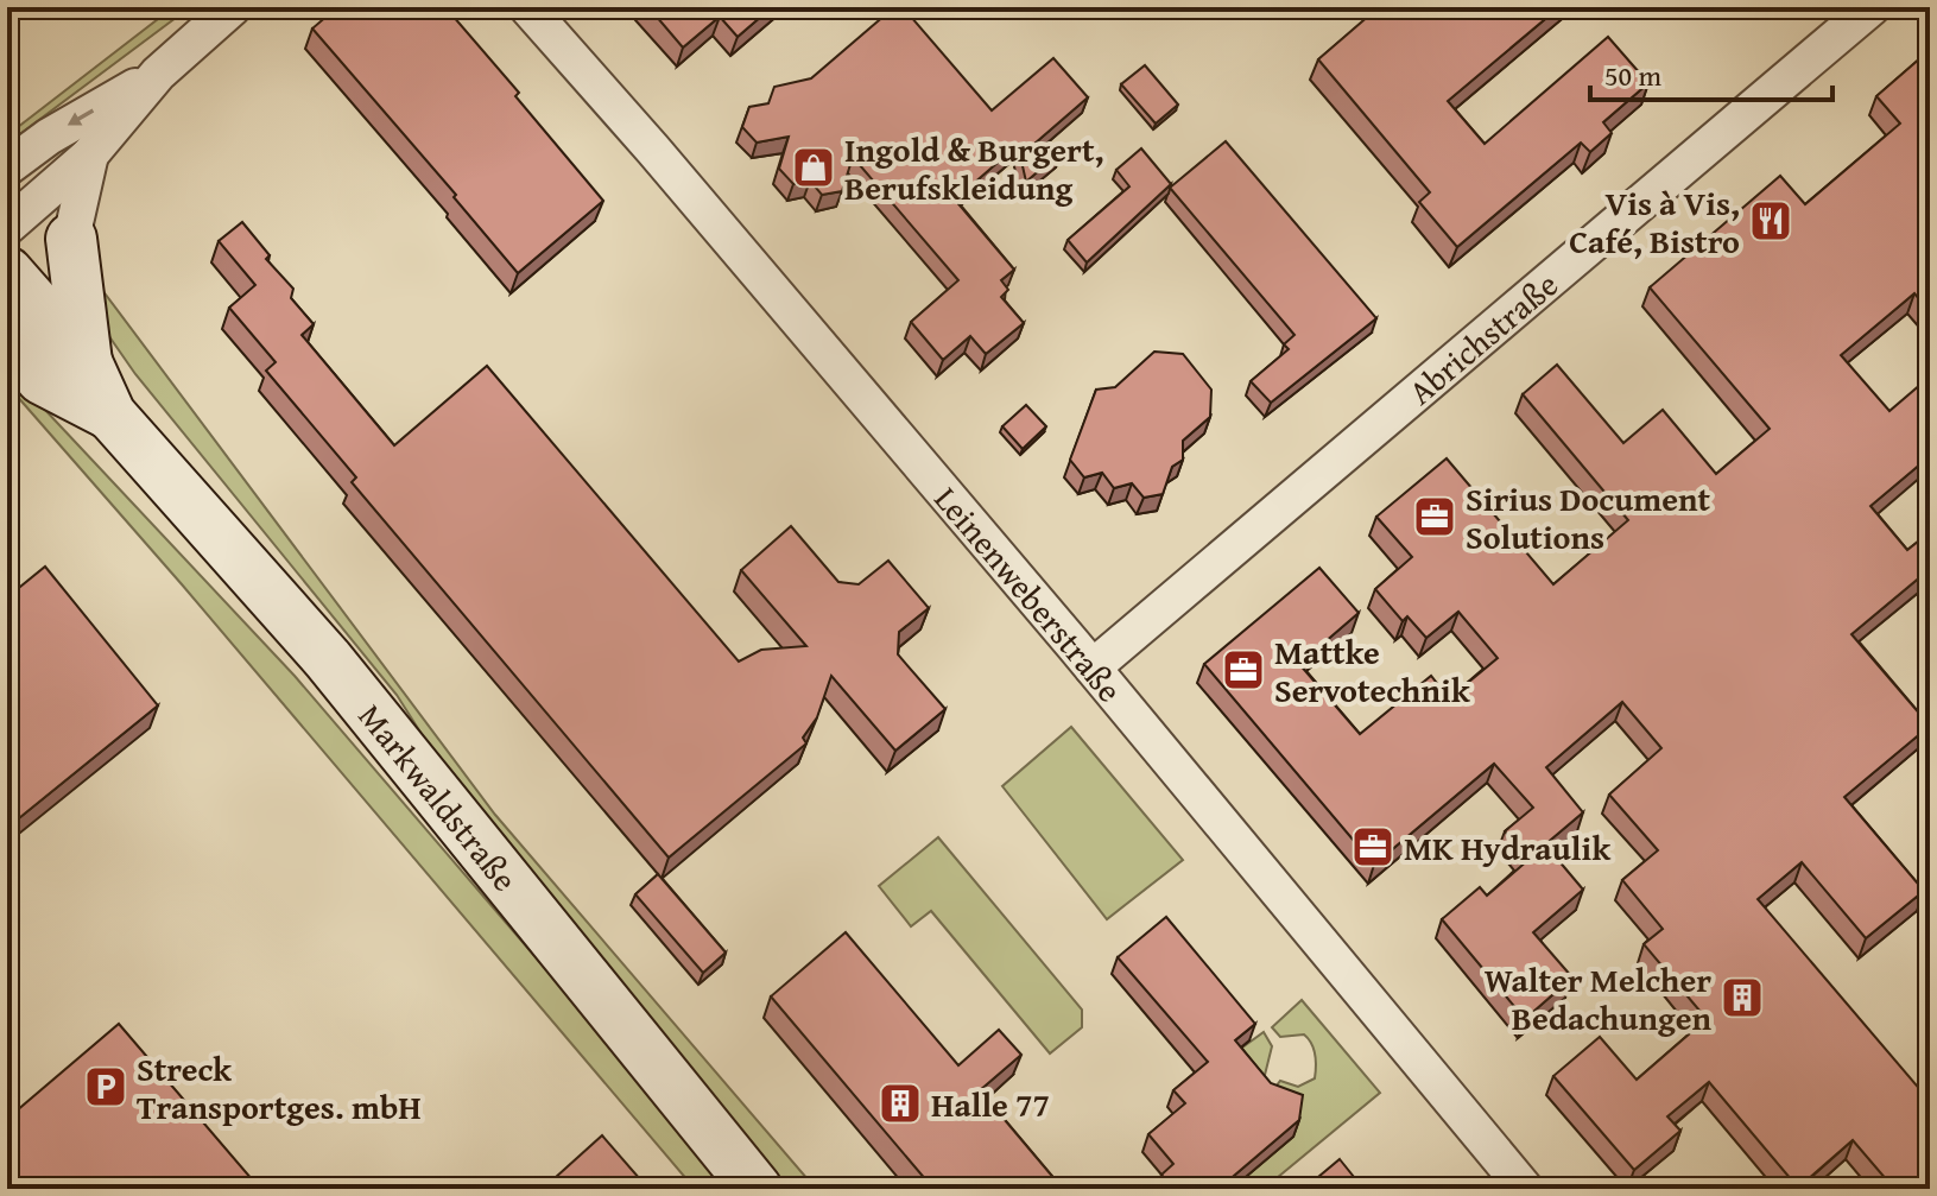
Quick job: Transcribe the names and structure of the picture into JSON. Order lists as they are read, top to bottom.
{
  "streets": {
    "main road": ["Markwaldstraße"],
    "street": ["Abrichstraße", "Leinenweberstraße"]
  },
  "crossings": [
    ["Abrichstraße", "Leinenweberstraße"]
  ],
  "places": {
    "shop": ["Ingold & Burgert, Berufskleidung"],
    "restaurant": ["Vis à Vis, Café, Bistro"],
    "office": ["Sirius Document Solutions", "Mattke Servotechnik", "MK Hydraulik"],
    "building": ["Walter Melcher Bedachungen", "Halle 77"],
    "parking": ["Streck Transportges. mbH"]
  },
  "scale_bar": "50 m"
}
